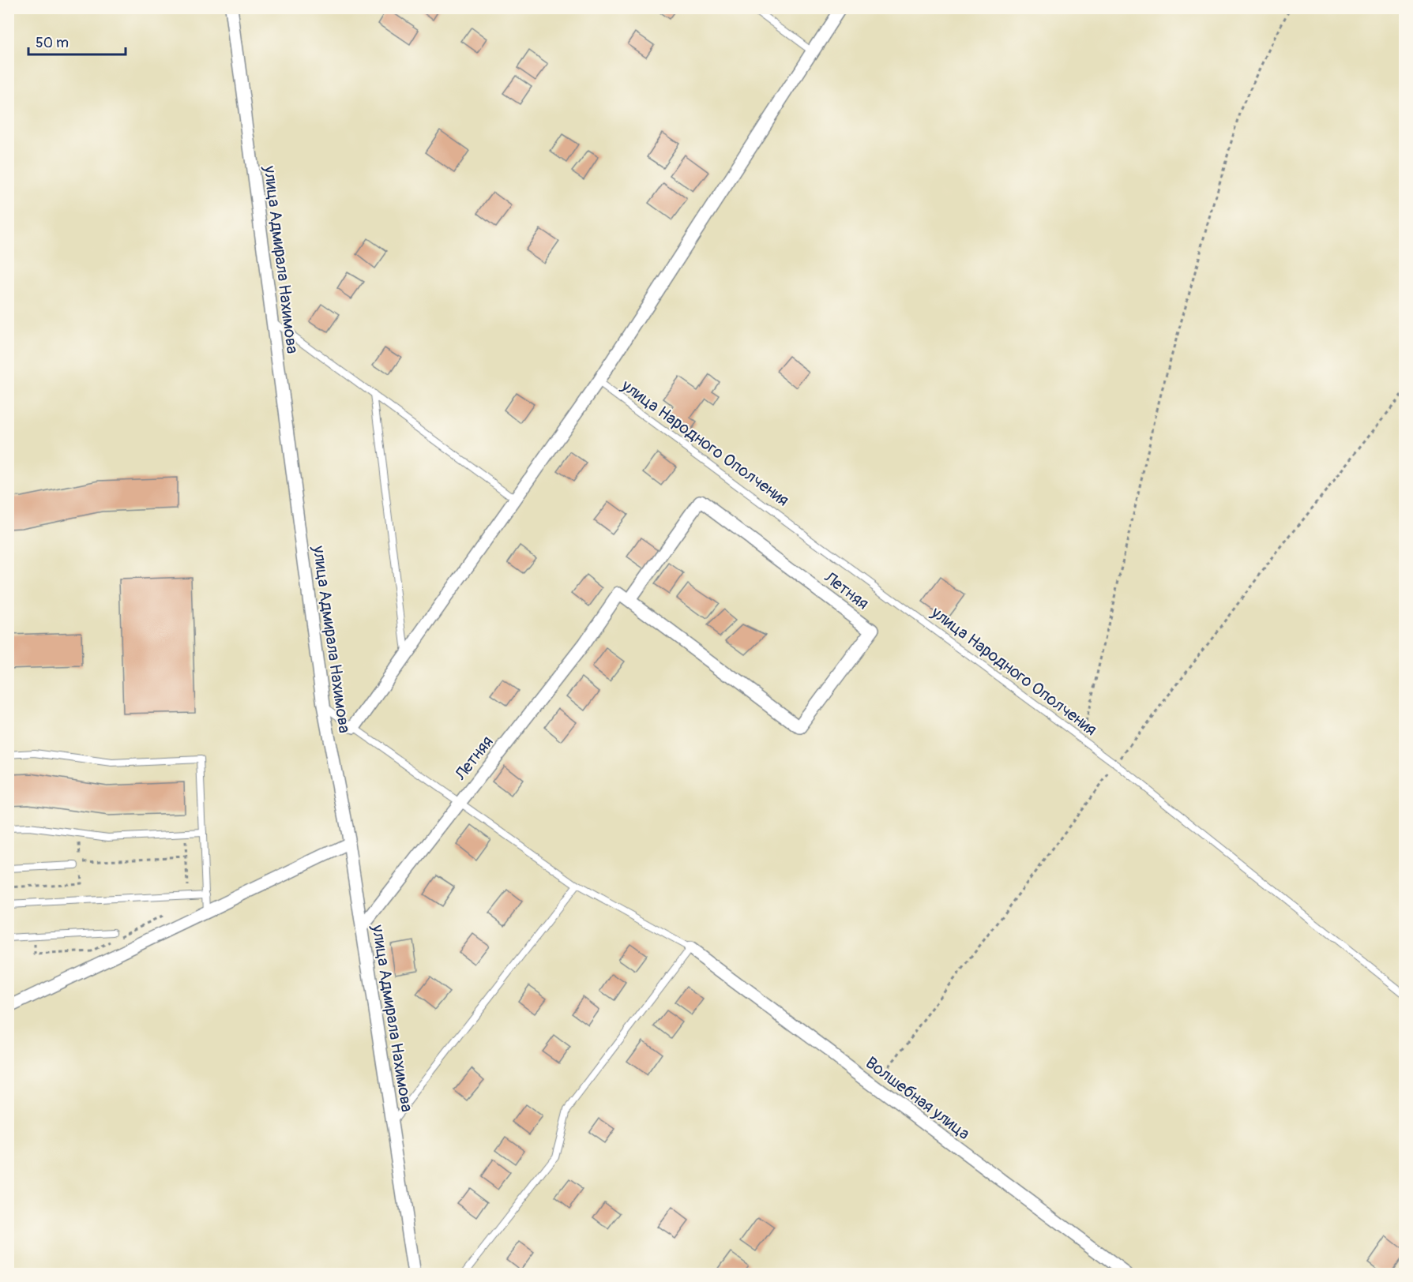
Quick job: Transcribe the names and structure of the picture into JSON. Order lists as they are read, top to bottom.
{
  "streets": {
    "street": ["улица Адмирала Нахимова", "Летняя", "Волшебная улица"],
    "lane": ["улица Народного Ополчения"]
  },
  "crossings": [
    ["улица Адмирала Нахимова", "Летняя"]
  ],
  "scale_bar": "50 m"
}
